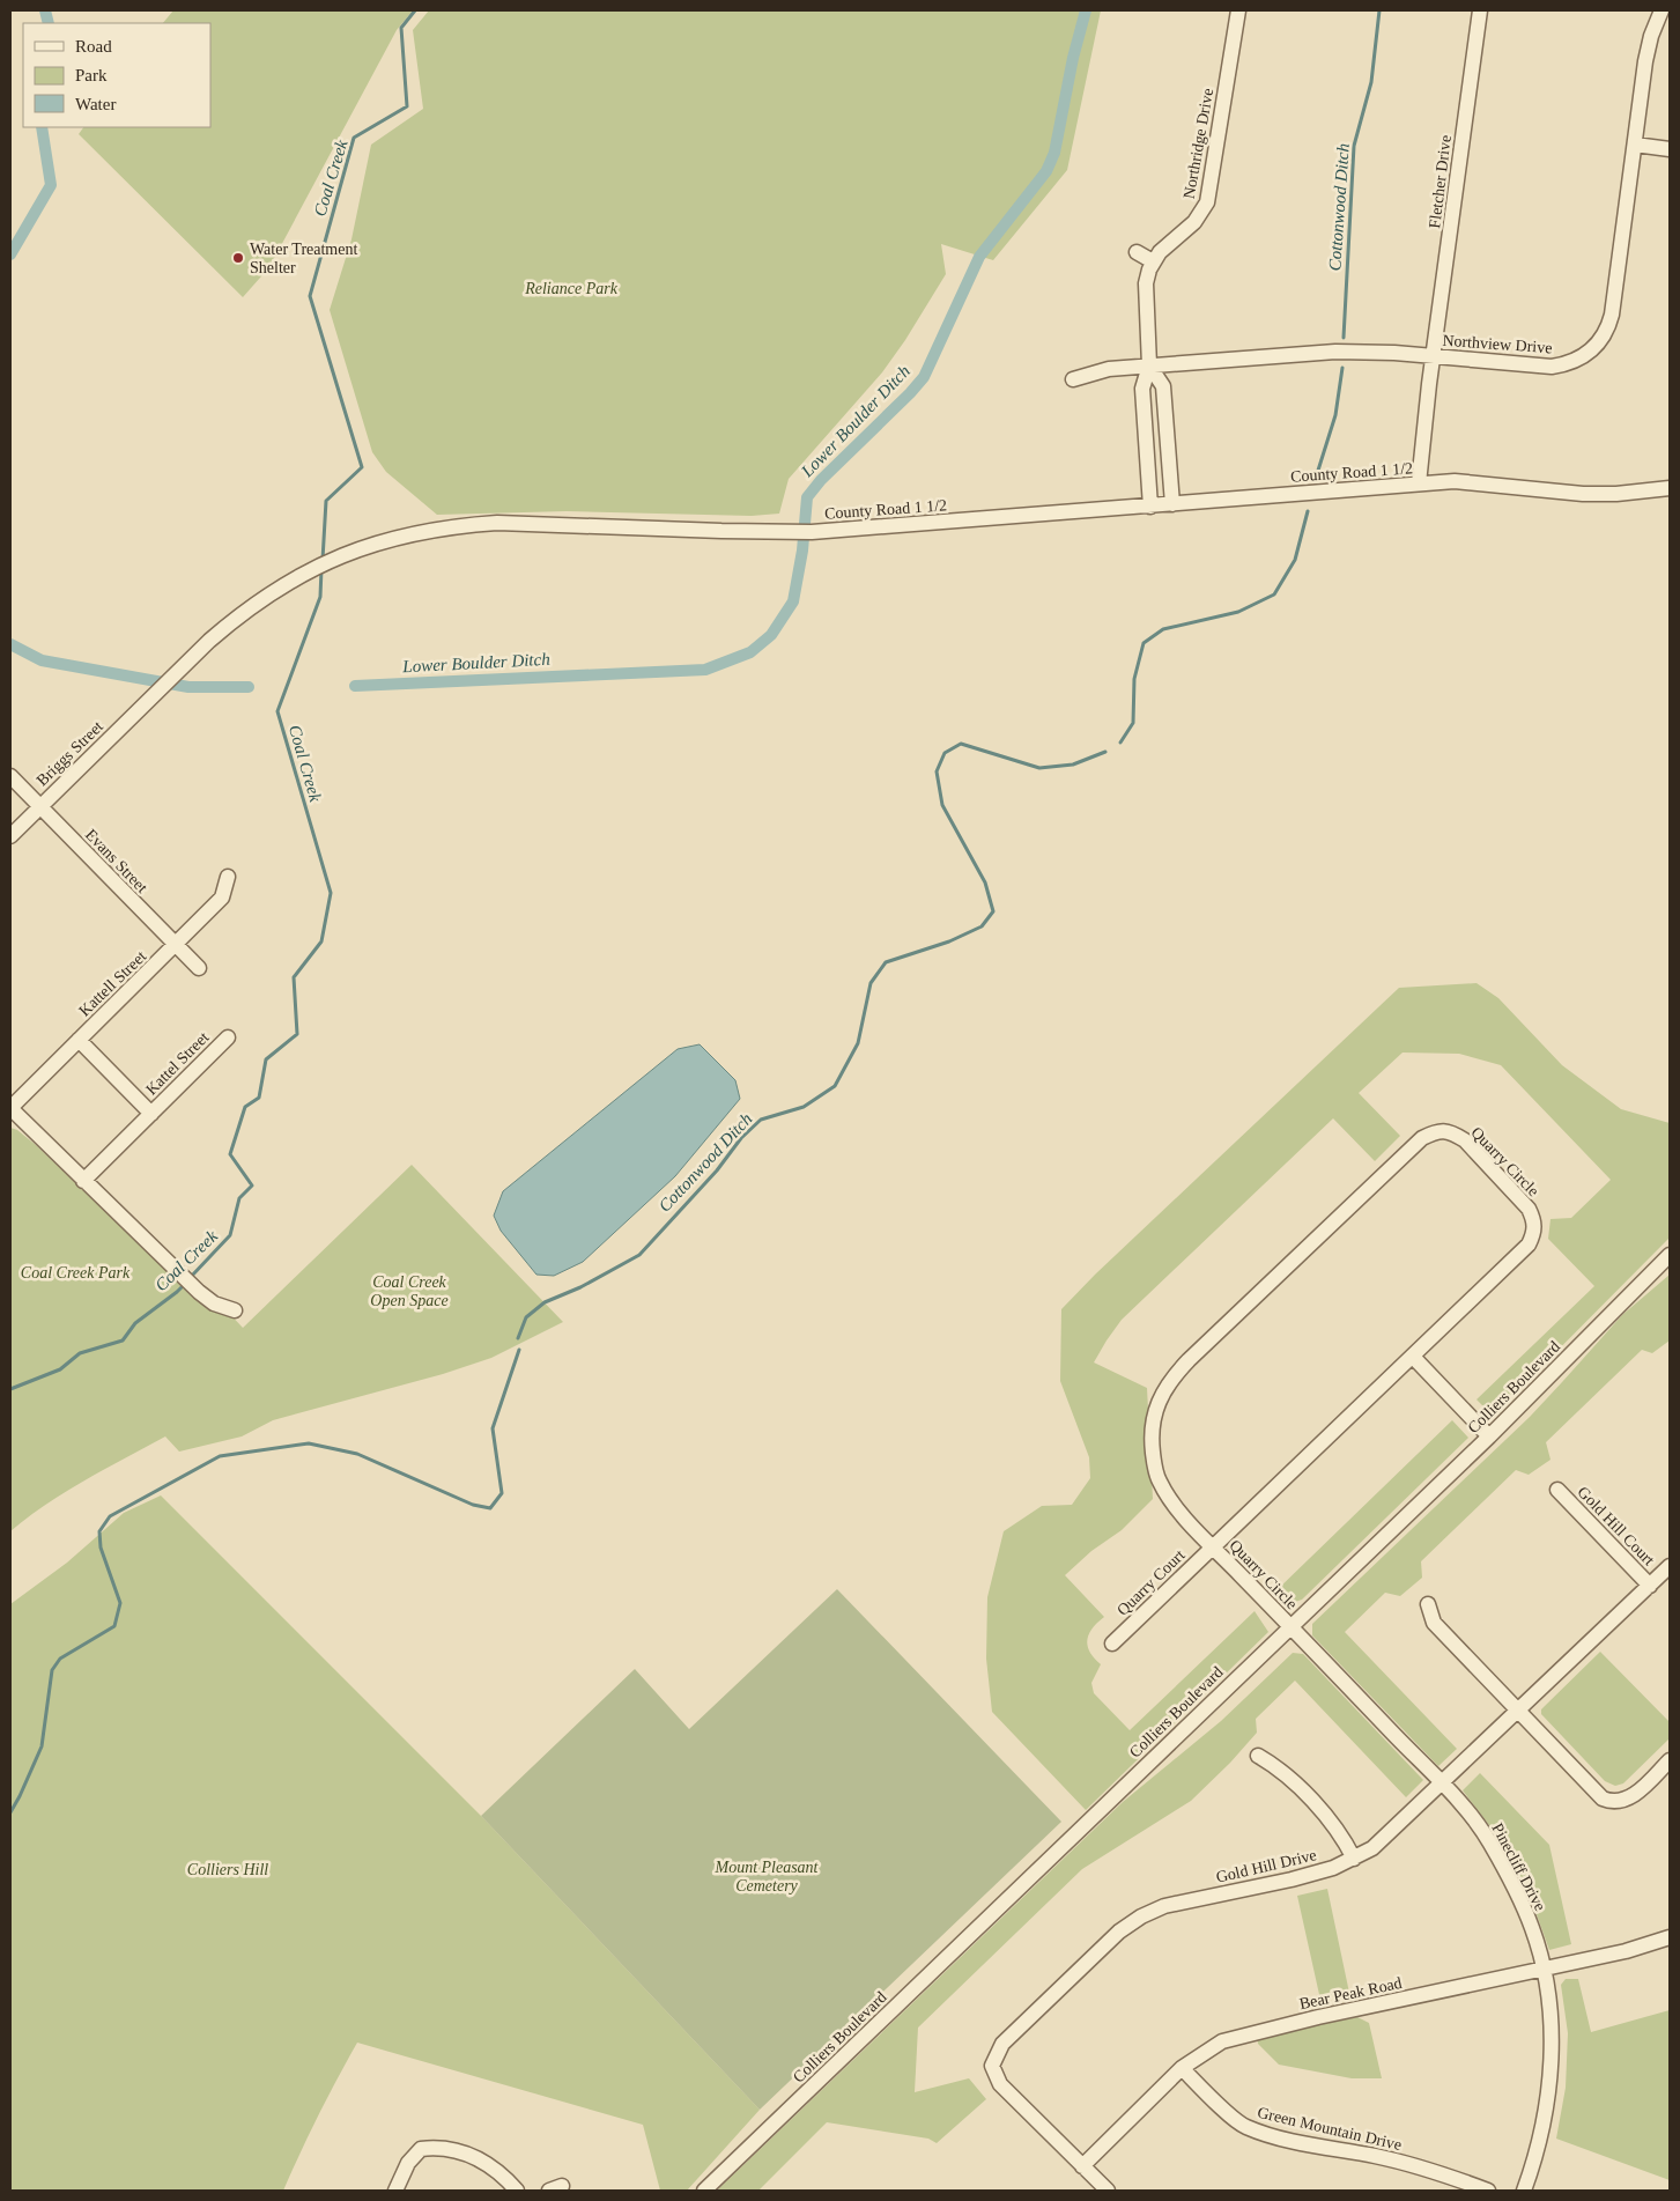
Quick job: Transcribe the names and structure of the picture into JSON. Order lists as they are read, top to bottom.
{
  "streets": {
    "street": [
      "Northridge Drive",
      "Fletcher Drive",
      "Northview Drive",
      "County Road 1 1/2",
      "Briggs Street",
      "Evans Street",
      "Kattell Street",
      "Kattel Street",
      "Quarry Circle",
      "Colliers Boulevard",
      "Gold Hill Court",
      "Quarry Court",
      "Gold Hill Drive",
      "Pinecliff Drive",
      "Bear Peak Road",
      "Green Mountain Drive"
    ]
  },
  "crossings": [
    ["Northridge Drive", "Northview Drive"],
    ["Northridge Drive", "County Road 1 1/2"],
    ["Fletcher Drive", "Northview Drive"],
    ["Fletcher Drive", "County Road 1 1/2"],
    ["County Road 1 1/2", "Briggs Street"],
    ["Briggs Street", "Evans Street"],
    ["Evans Street", "Kattell Street"],
    ["Kattell Street", "Kattel Street"],
    ["Quarry Circle", "Colliers Boulevard"],
    ["Quarry Circle", "Quarry Court"],
    ["Quarry Circle", "Pinecliff Drive"],
    ["Colliers Boulevard", "Pinecliff Drive"],
    ["Gold Hill Court", "Gold Hill Drive"],
    ["Gold Hill Drive", "Pinecliff Drive"],
    ["Gold Hill Drive", "Bear Peak Road"],
    ["Pinecliff Drive", "Bear Peak Road"],
    ["Bear Peak Road", "Green Mountain Drive"]
  ],
  "water": ["Coal Creek", "Cottonwood Ditch", "Lower Boulder Ditch"],
  "parks": [
    "Reliance Park",
    "Coal Creek Park",
    "Coal Creek Open Space",
    "Mount Pleasant Cemetery",
    "Colliers Hill"
  ],
  "places": ["Water Treatment Shelter"],
  "legend": ["Road", "Park", "Water"]
}
